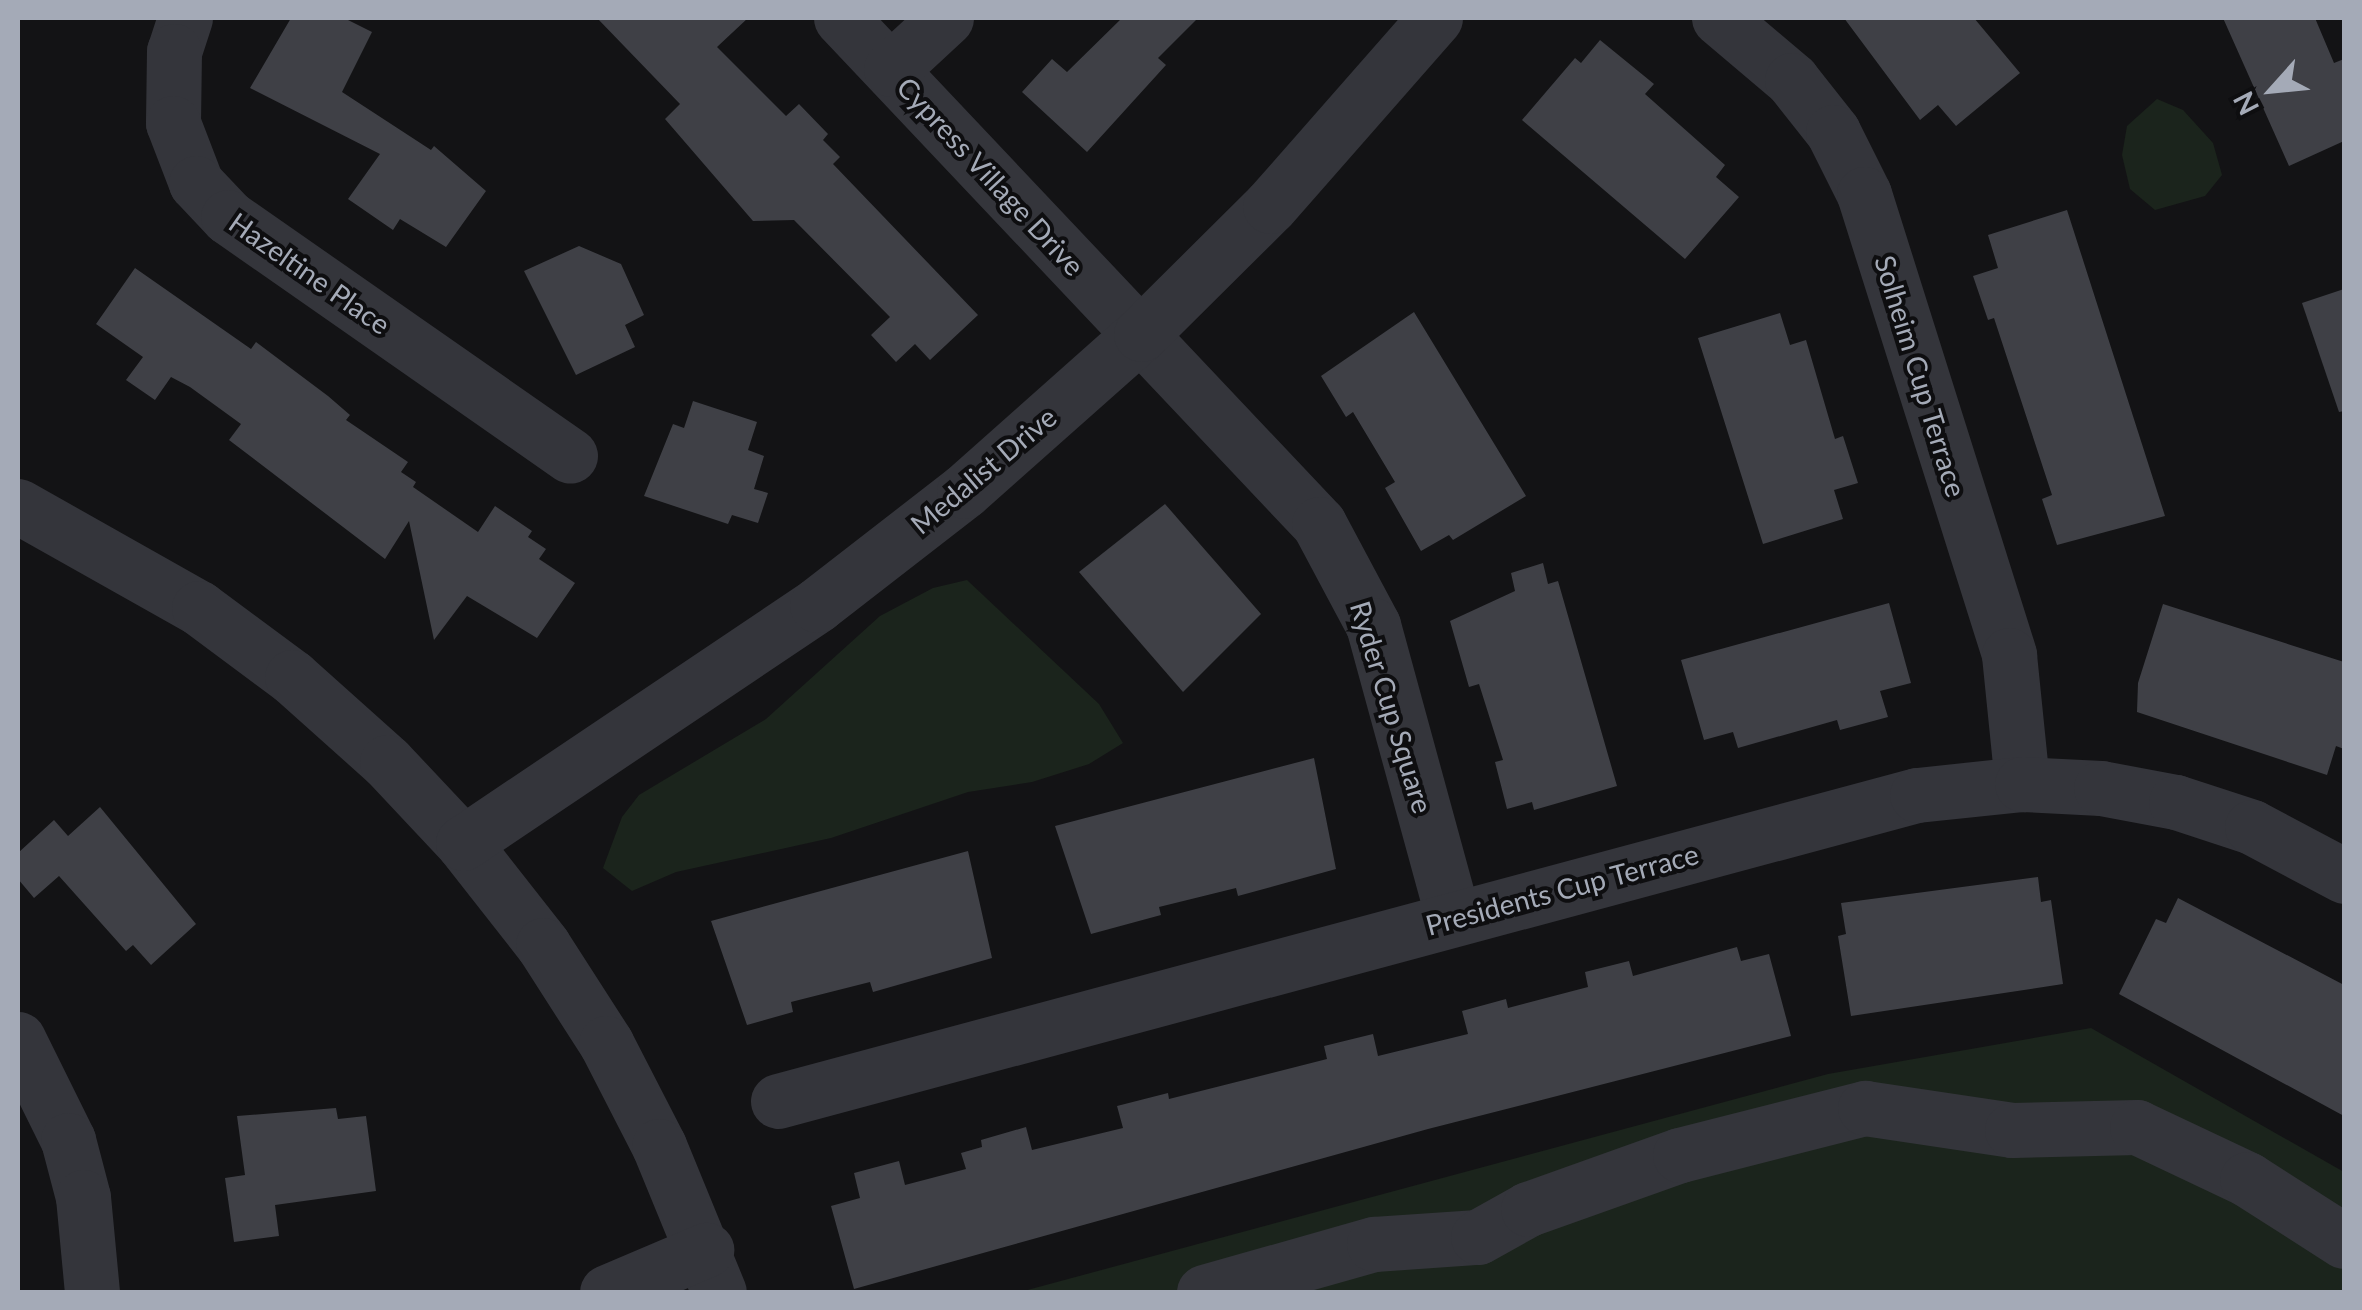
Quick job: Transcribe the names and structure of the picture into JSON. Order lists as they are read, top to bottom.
{
  "streets": {
    "street": [
      "Cypress Village Drive",
      "Hazeltine Place",
      "Solheim Cup Terrace",
      "Medalist Drive",
      "Ryder Cup Square",
      "Presidents Cup Terrace"
    ]
  },
  "crossings": [
    ["Cypress Village Drive", "Medalist Drive"],
    ["Cypress Village Drive", "Ryder Cup Square"],
    ["Solheim Cup Terrace", "Presidents Cup Terrace"],
    ["Medalist Drive", "Ryder Cup Square"],
    ["Ryder Cup Square", "Presidents Cup Terrace"]
  ],
  "north": "bottom left"
}
